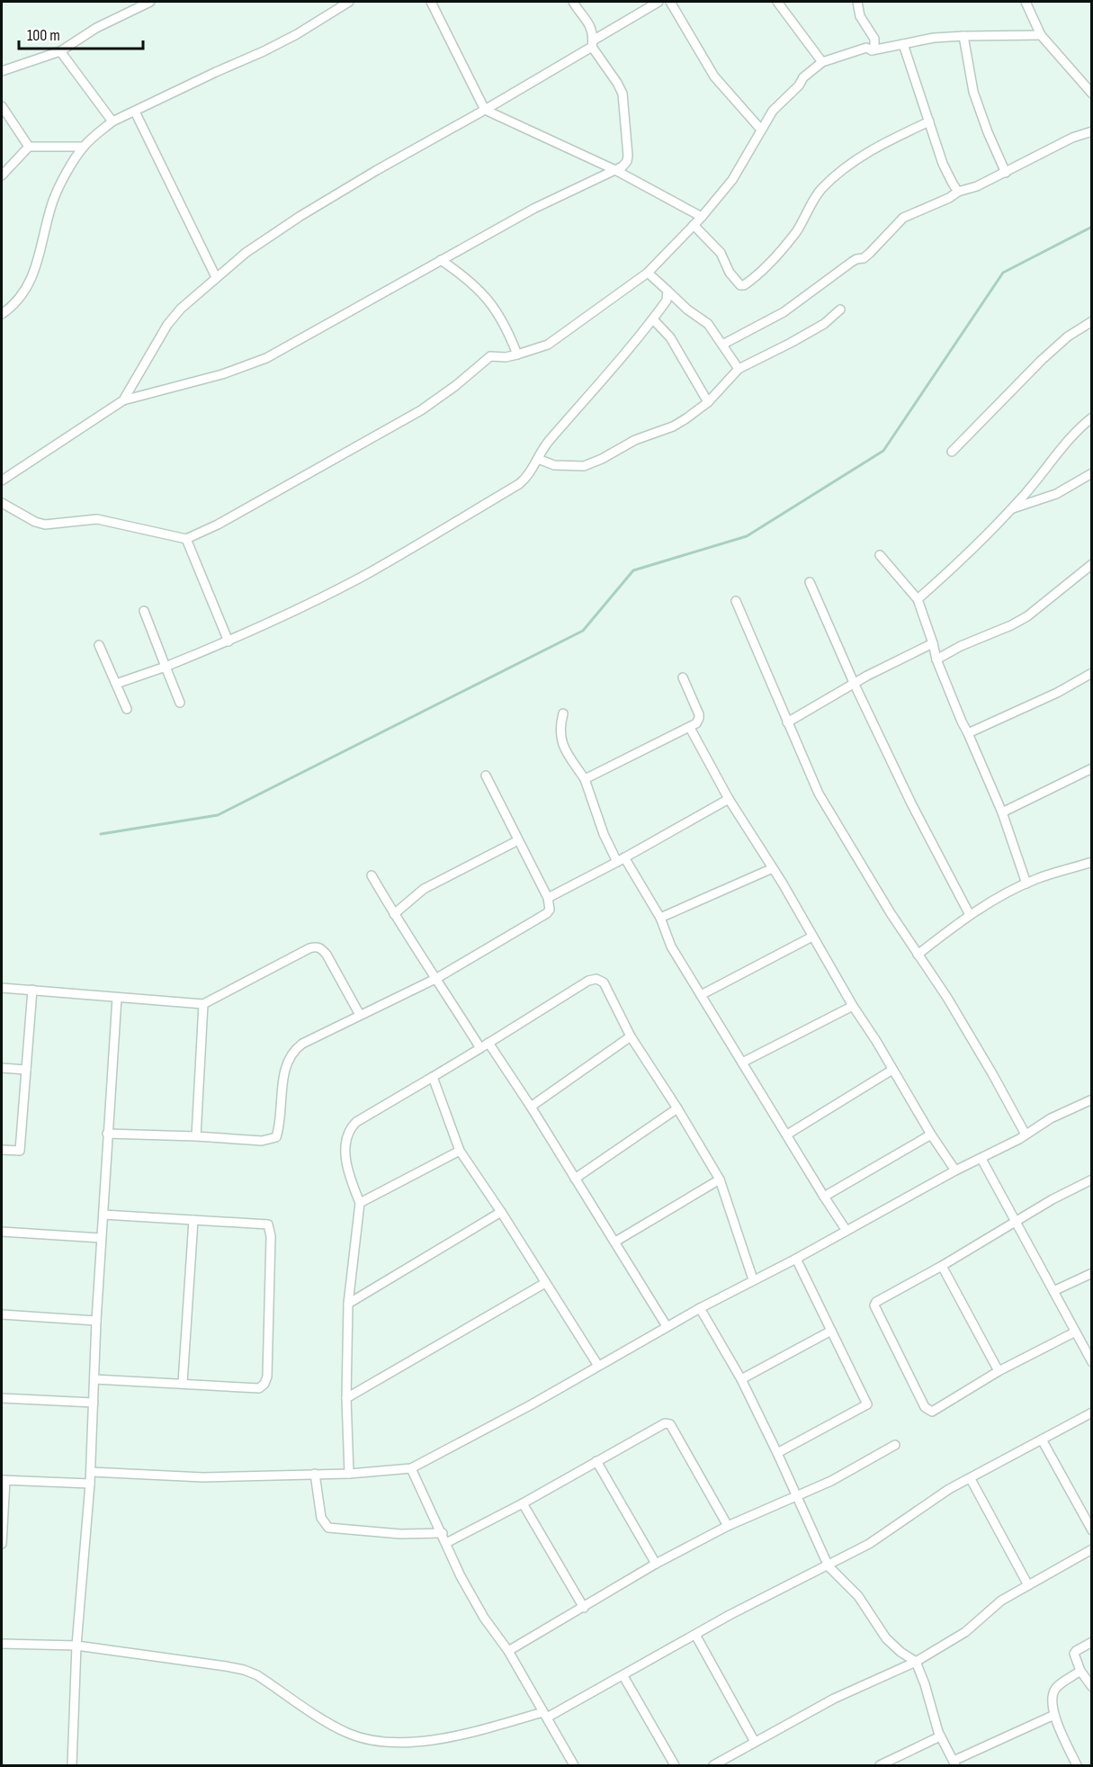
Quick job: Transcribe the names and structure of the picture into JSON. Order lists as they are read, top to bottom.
{
  "scale_bar": "100 m"
}
